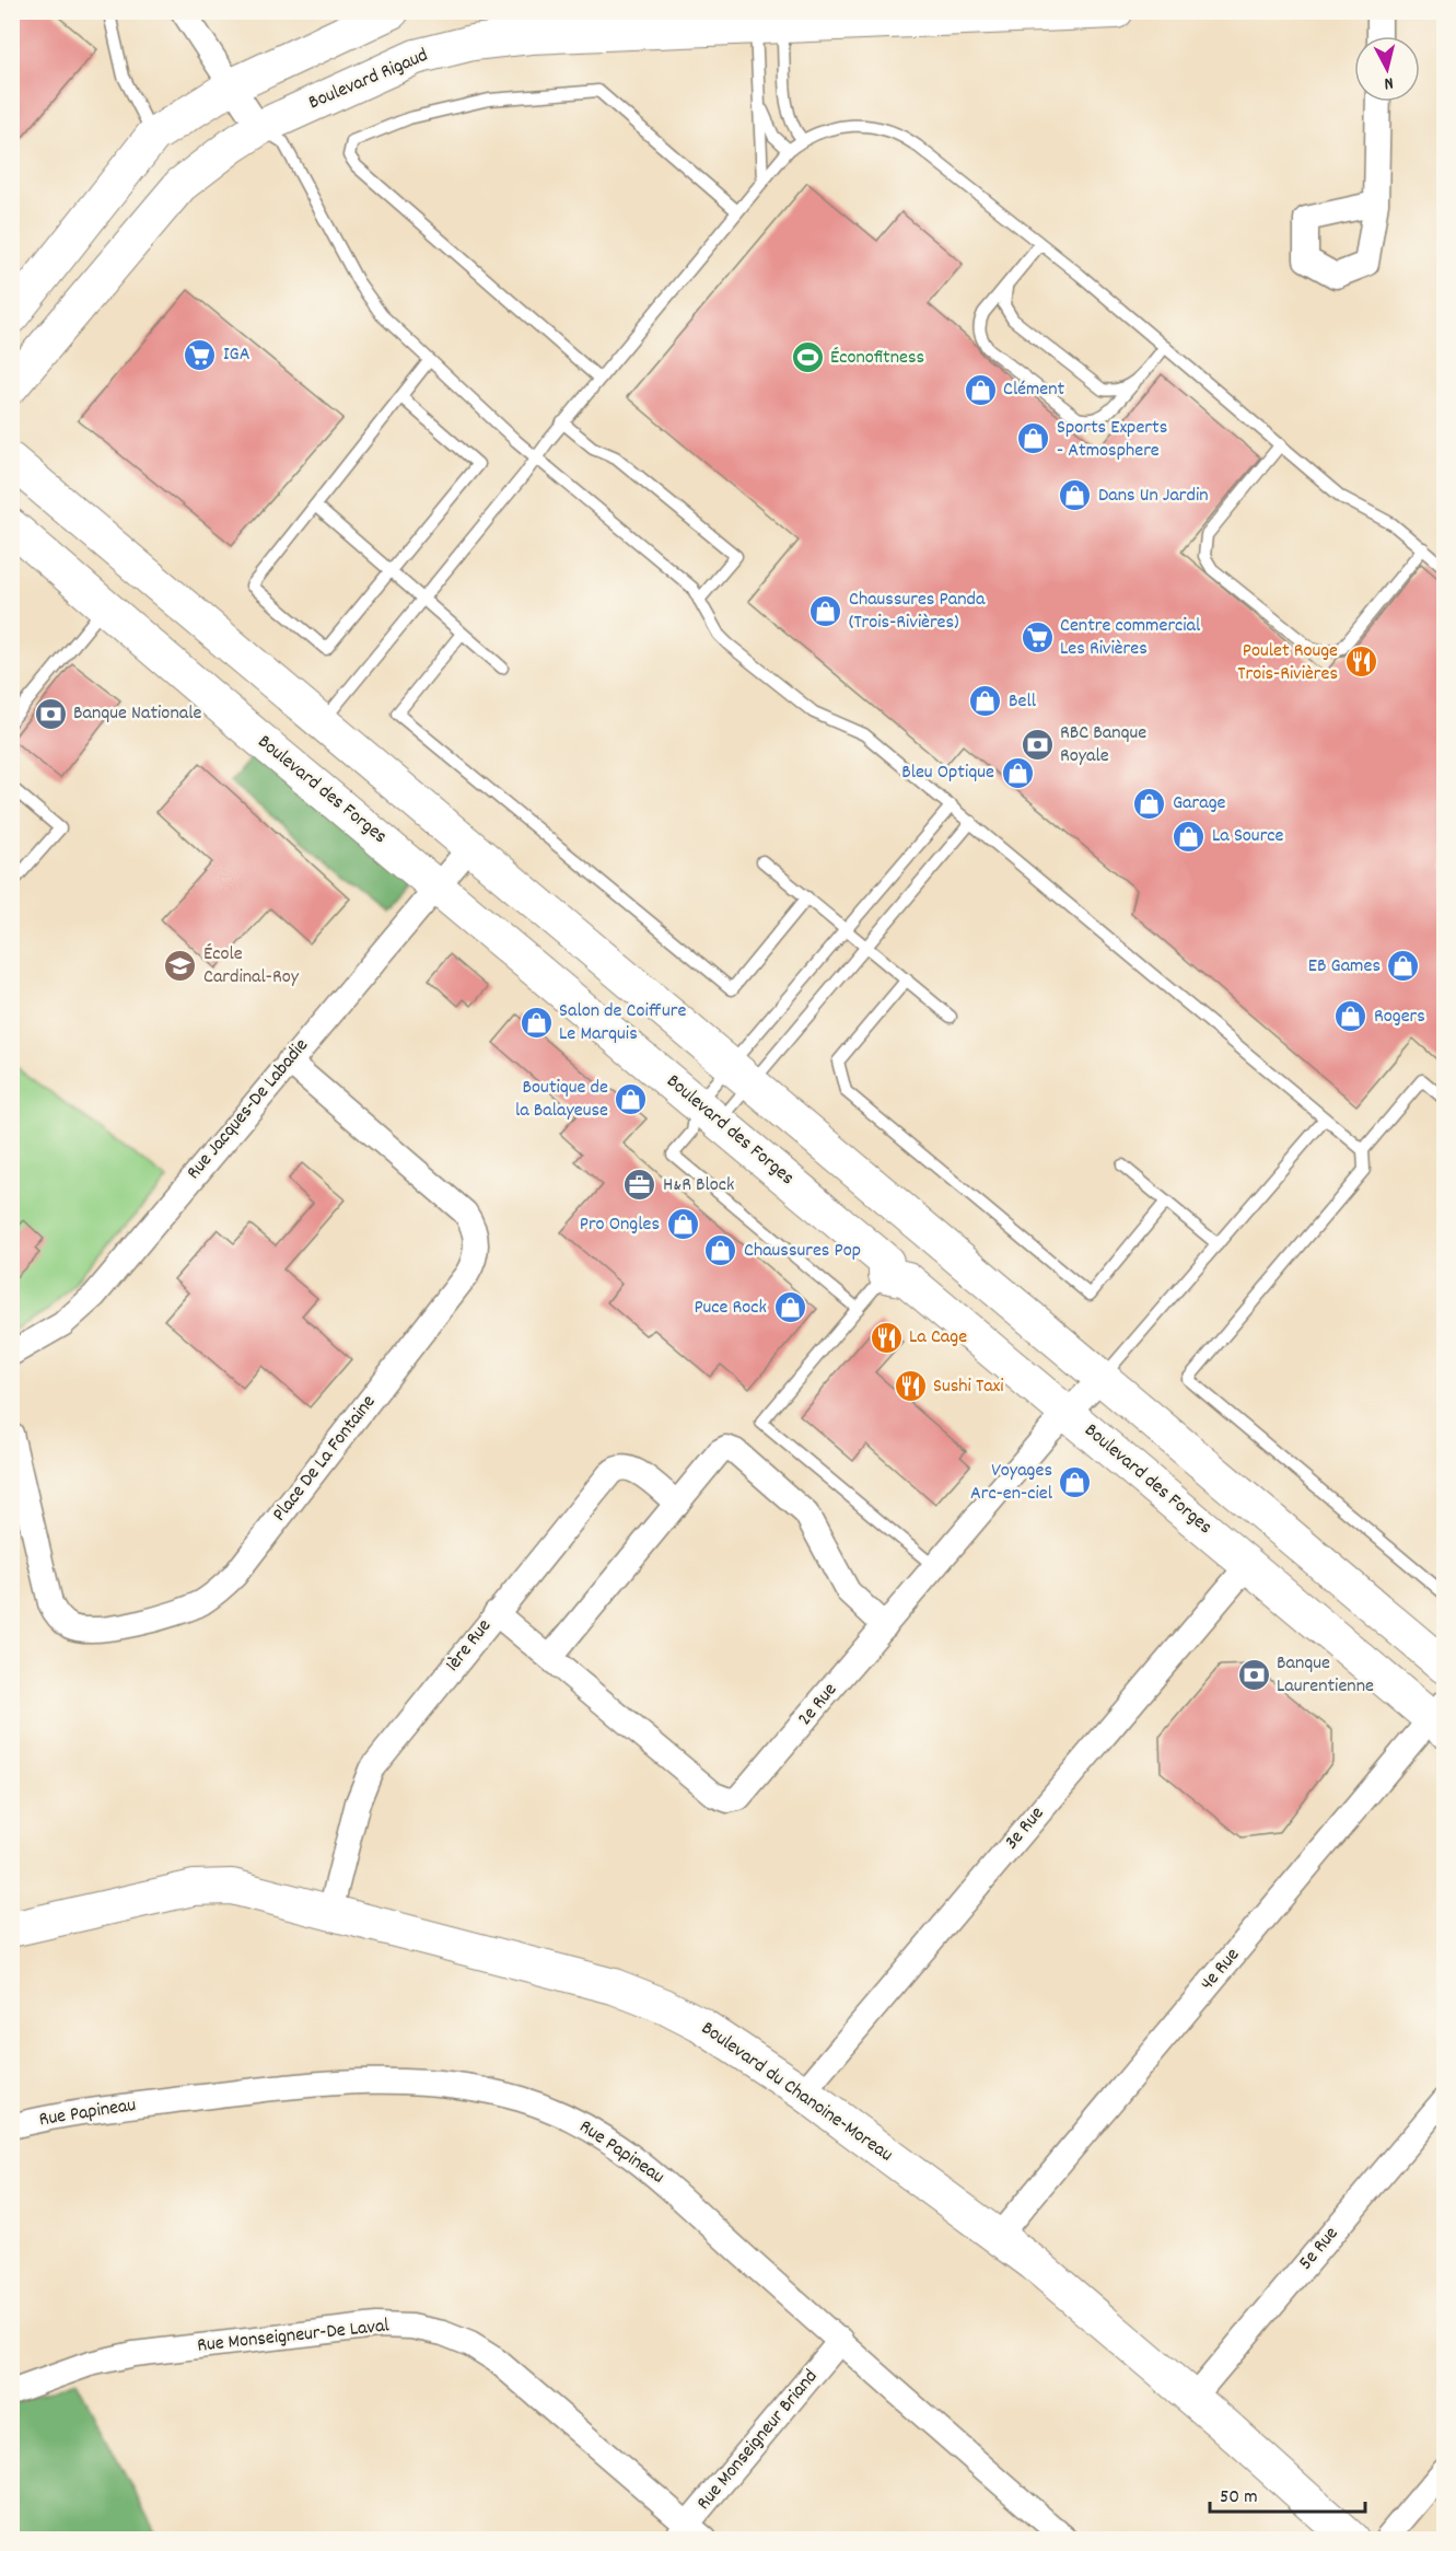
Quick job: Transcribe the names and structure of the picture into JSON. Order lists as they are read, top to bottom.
{
  "streets": {
    "main road": ["Boulevard Rigaud", "Boulevard des Forges", "Boulevard du Chanoine-Moreau"],
    "street": [
      "Rue Jacques-De Labadie",
      "Place De La Fontaine",
      "1ère Rue",
      "2e Rue",
      "3e Rue",
      "4e Rue",
      "Rue Papineau",
      "5e Rue",
      "Rue Monseigneur-De Laval",
      "Rue Monseigneur Briand"
    ]
  },
  "crossings": [
    ["Boulevard des Forges", "Rue Jacques-De Labadie"],
    ["Boulevard des Forges", "2e Rue"],
    ["Boulevard des Forges", "3e Rue"],
    ["Boulevard des Forges", "4e Rue"],
    ["Rue Jacques-De Labadie", "Place De La Fontaine"],
    ["1ère Rue", "2e Rue"],
    ["1ère Rue", "Boulevard du Chanoine-Moreau"],
    ["3e Rue", "Boulevard du Chanoine-Moreau"],
    ["4e Rue", "Boulevard du Chanoine-Moreau"],
    ["Boulevard du Chanoine-Moreau", "5e Rue"],
    ["Rue Papineau", "Rue Monseigneur Briand"],
    ["Rue Monseigneur-De Laval", "Rue Monseigneur Briand"]
  ],
  "places": {
    "supermarket": ["IGA", "Centre commercial Les Rivières"],
    "sports": ["Éconofitness"],
    "shop": [
      "Clément",
      "Sports Experts - Atmosphere",
      "Dans Un Jardin",
      "Chaussures Panda (Trois-Rivières)",
      "Bell",
      "Bleu Optique",
      "Garage",
      "La Source",
      "EB Games",
      "Rogers",
      "Salon de Coiffure Le Marquis",
      "Boutique de la Balayeuse",
      "Pro Ongles",
      "Chaussures Pop",
      "Puce Rock",
      "Voyages Arc-en-ciel"
    ],
    "restaurant": ["Poulet Rouge Trois-Rivières", "La Cage", "Sushi Taxi"],
    "bank": ["Banque Nationale", "RBC Banque Royale", "Banque Laurentienne"],
    "school or university": ["École Cardinal-Roy"],
    "office": ["H&R Block"]
  },
  "scale_bar": "50 m",
  "north": "bottom"
}
